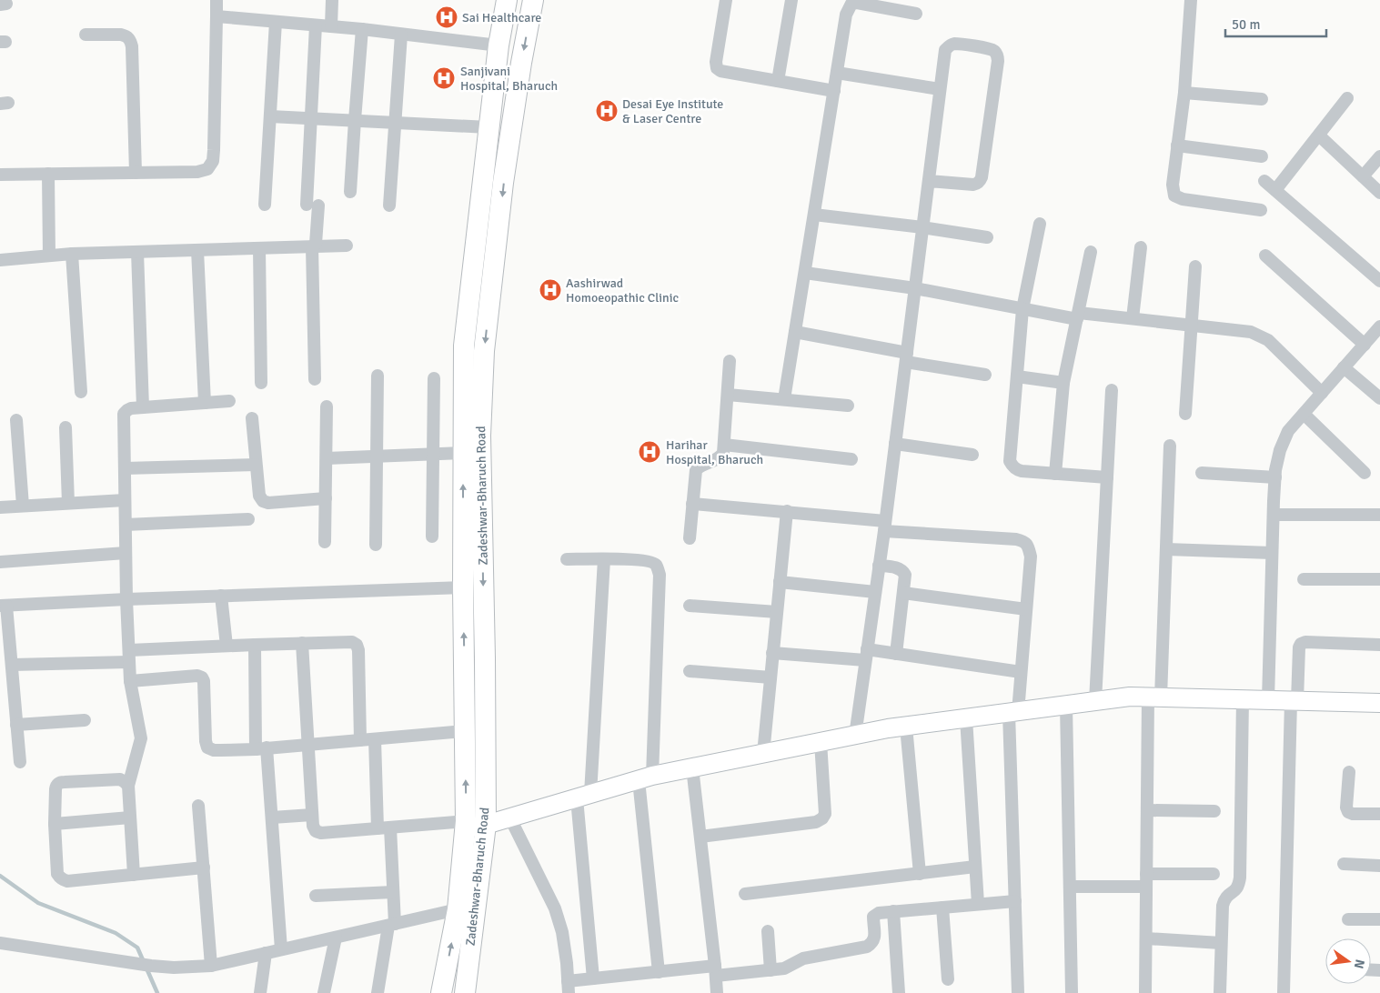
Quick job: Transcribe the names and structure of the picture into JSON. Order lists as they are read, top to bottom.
{
  "streets": {
    "main road": ["Zadeshwar-Bharuch Road"]
  },
  "places": {
    "hospital": [
      "Sai Healthcare",
      "Sanjivani Hospital, Bharuch",
      "Desai Eye Institute & Laser Centre",
      "Aashirwad Homoeopathic Clinic",
      "Harihar Hospital, Bharuch"
    ]
  },
  "scale_bar": "50 m",
  "north": "right"
}
